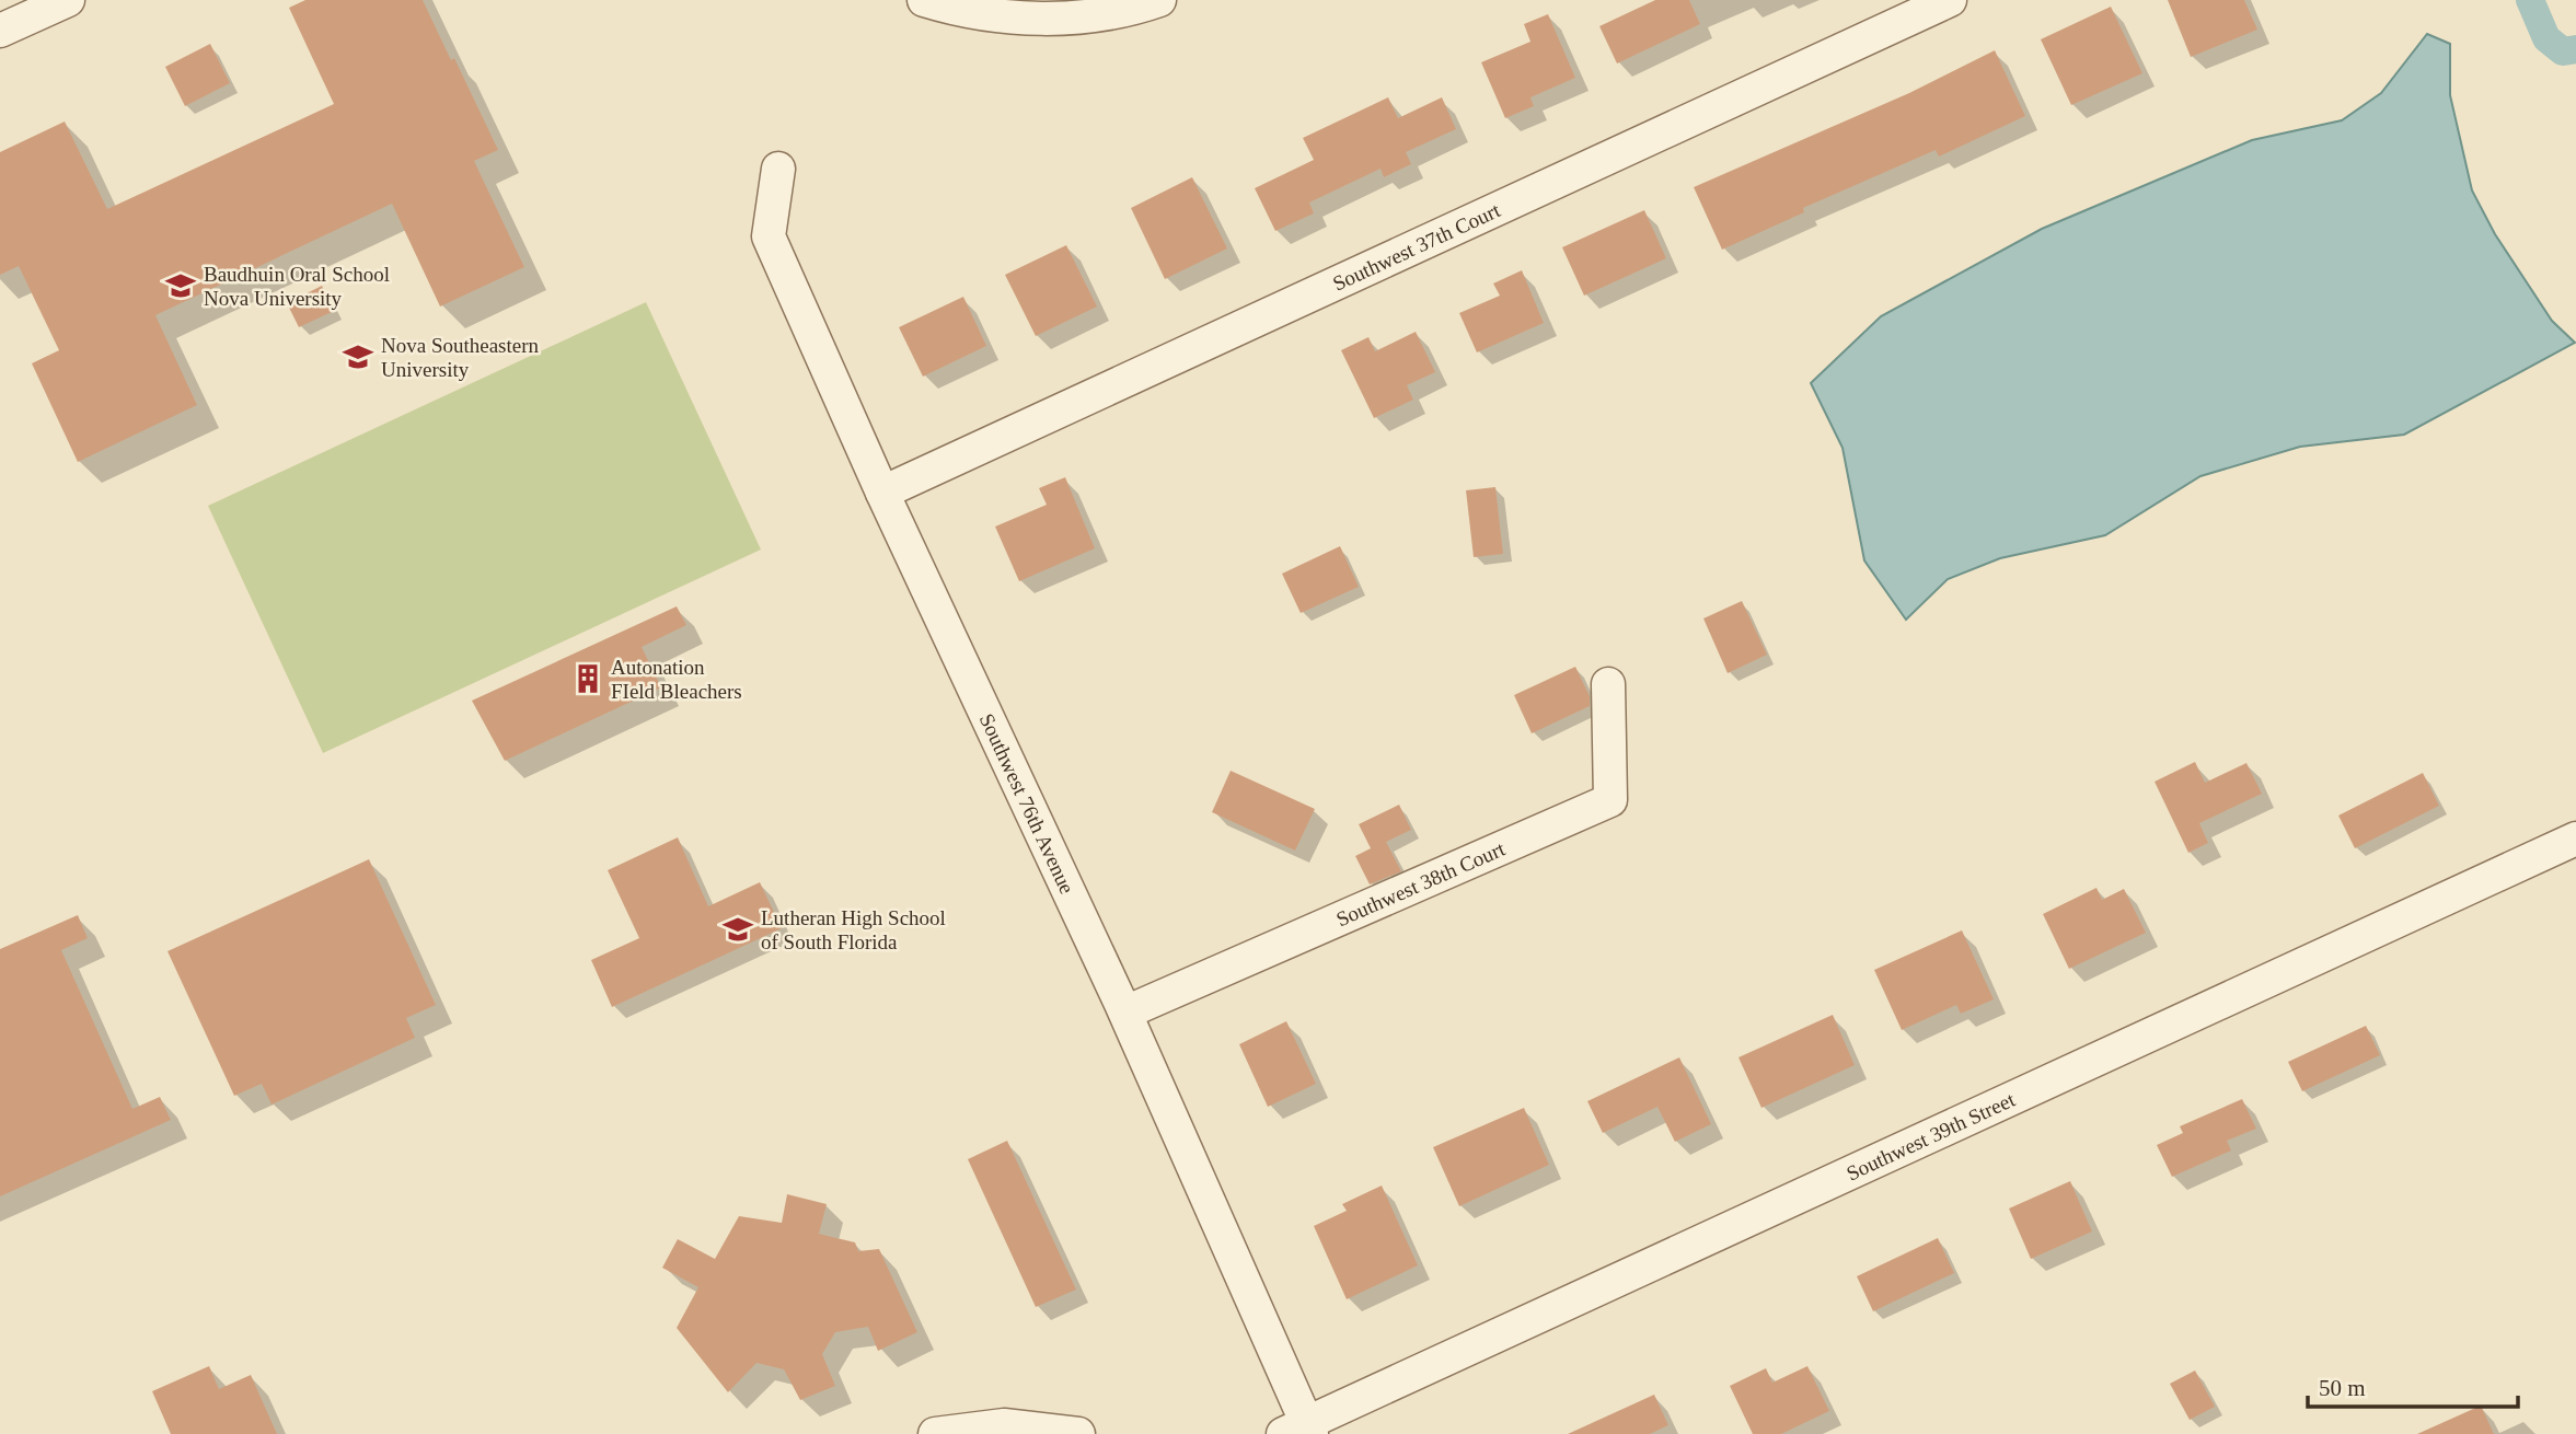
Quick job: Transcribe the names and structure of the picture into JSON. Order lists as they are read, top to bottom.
{
  "streets": {
    "street": [
      "Southwest 37th Court",
      "Southwest 76th Avenue",
      "Southwest 38th Court",
      "Southwest 39th Street"
    ]
  },
  "crossings": [
    ["Southwest 37th Court", "Southwest 76th Avenue"],
    ["Southwest 76th Avenue", "Southwest 38th Court"],
    ["Southwest 76th Avenue", "Southwest 39th Street"]
  ],
  "places": {
    "school or university": ["Baudhuin Oral School Nova University", "Nova Southeastern University", "Lutheran High School of South Florida"],
    "building": ["Autonation FIeld Bleachers"]
  },
  "scale_bar": "50 m"
}
